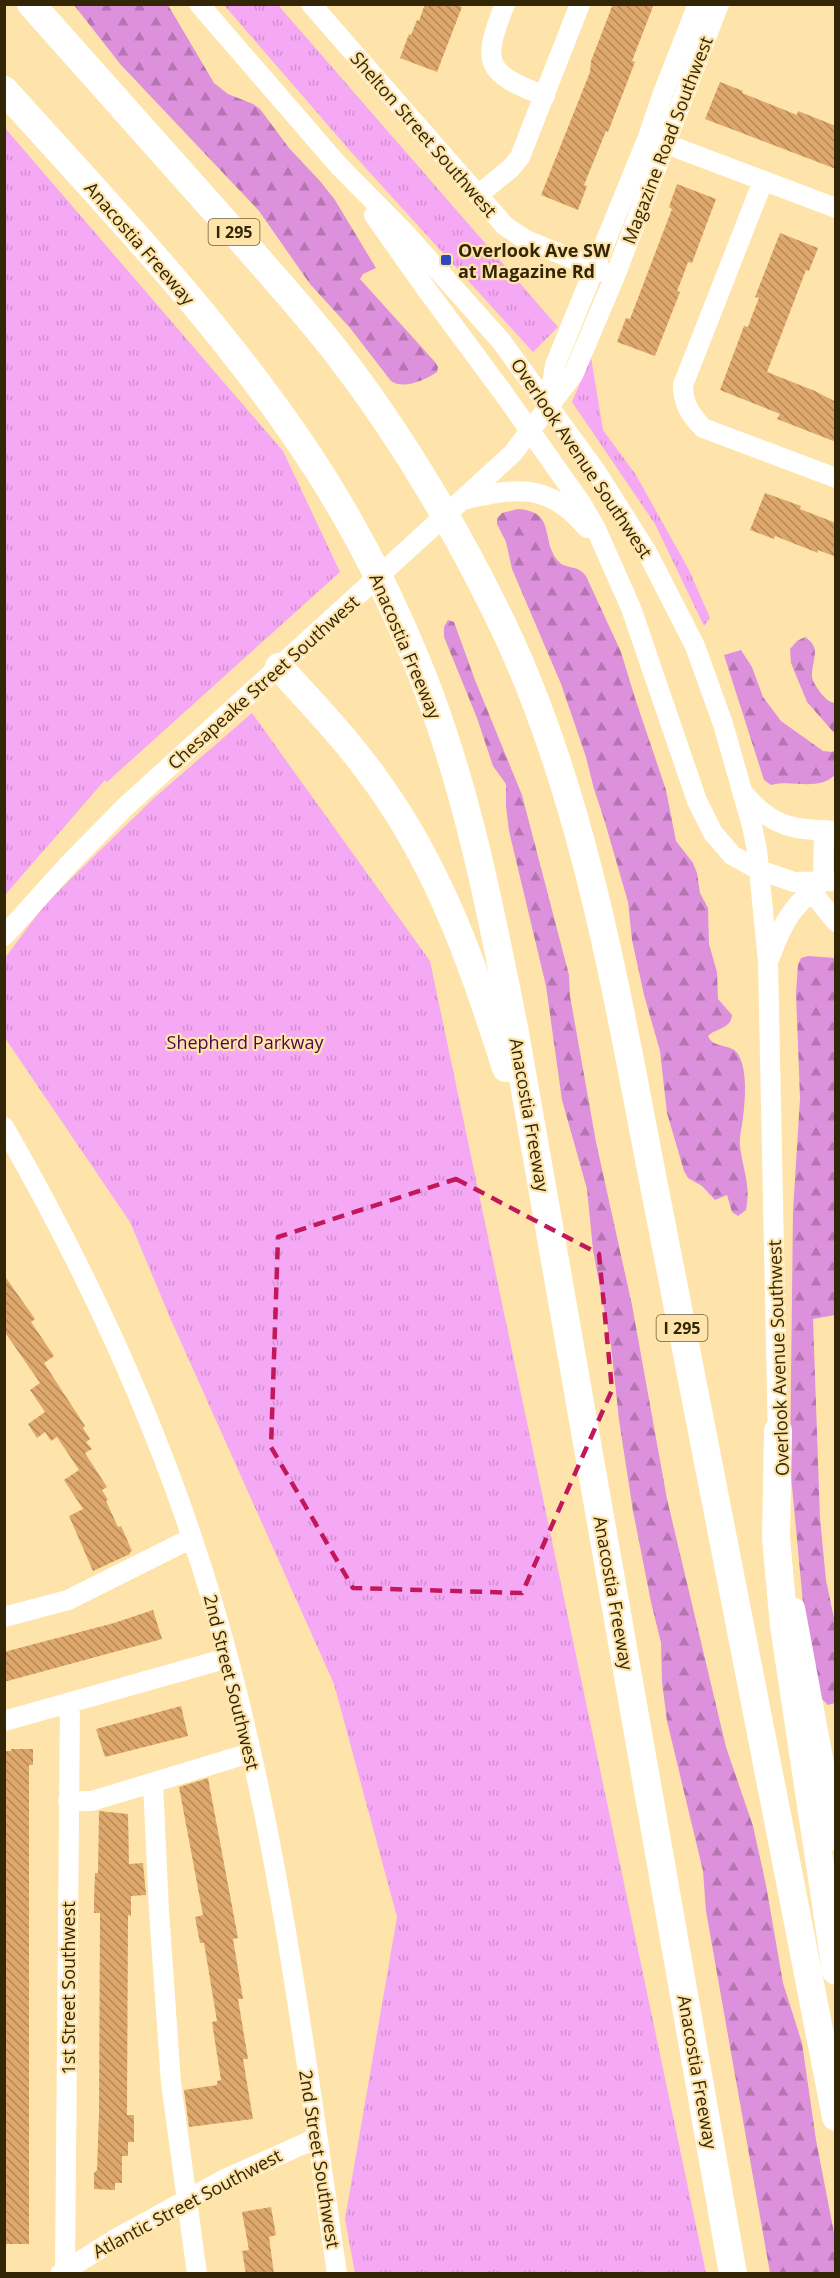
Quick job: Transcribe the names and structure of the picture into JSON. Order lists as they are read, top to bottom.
{
  "streets": {
    "highway": ["I 295", "Anacostia Freeway"],
    "street": [
      "Shelton Street Southwest",
      "Magazine Road Southwest",
      "Overlook Avenue Southwest",
      "Chesapeake Street Southwest",
      "2nd Street Southwest",
      "1st Street Southwest",
      "Atlantic Street Southwest"
    ]
  },
  "crossings": [
    ["Shelton Street Southwest", "Magazine Road Southwest"],
    ["Magazine Road Southwest", "Overlook Avenue Southwest"],
    ["Magazine Road Southwest", "Chesapeake Street Southwest"],
    ["Overlook Avenue Southwest", "Chesapeake Street Southwest"],
    ["2nd Street Southwest", "Atlantic Street Southwest"],
    ["1st Street Southwest", "Atlantic Street Southwest"]
  ],
  "parks": ["Shepherd Parkway"],
  "places": {
    "transit": ["Overlook Ave SW at Magazine Rd"]
  }
}
